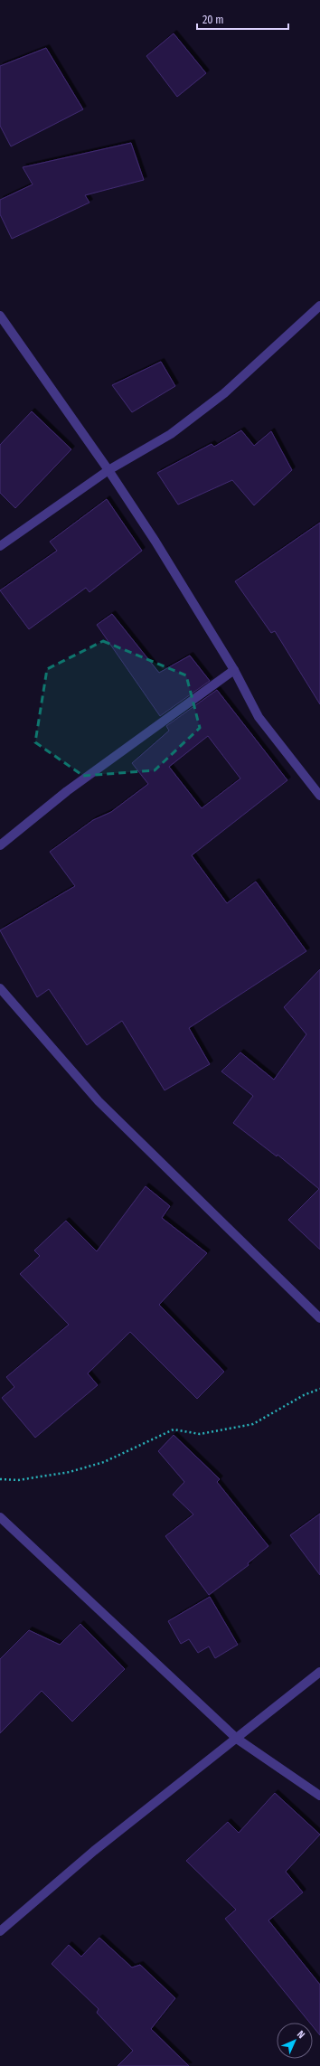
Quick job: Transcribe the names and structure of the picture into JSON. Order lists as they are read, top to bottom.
{
  "scale_bar": "20 m",
  "north": "top right"
}
